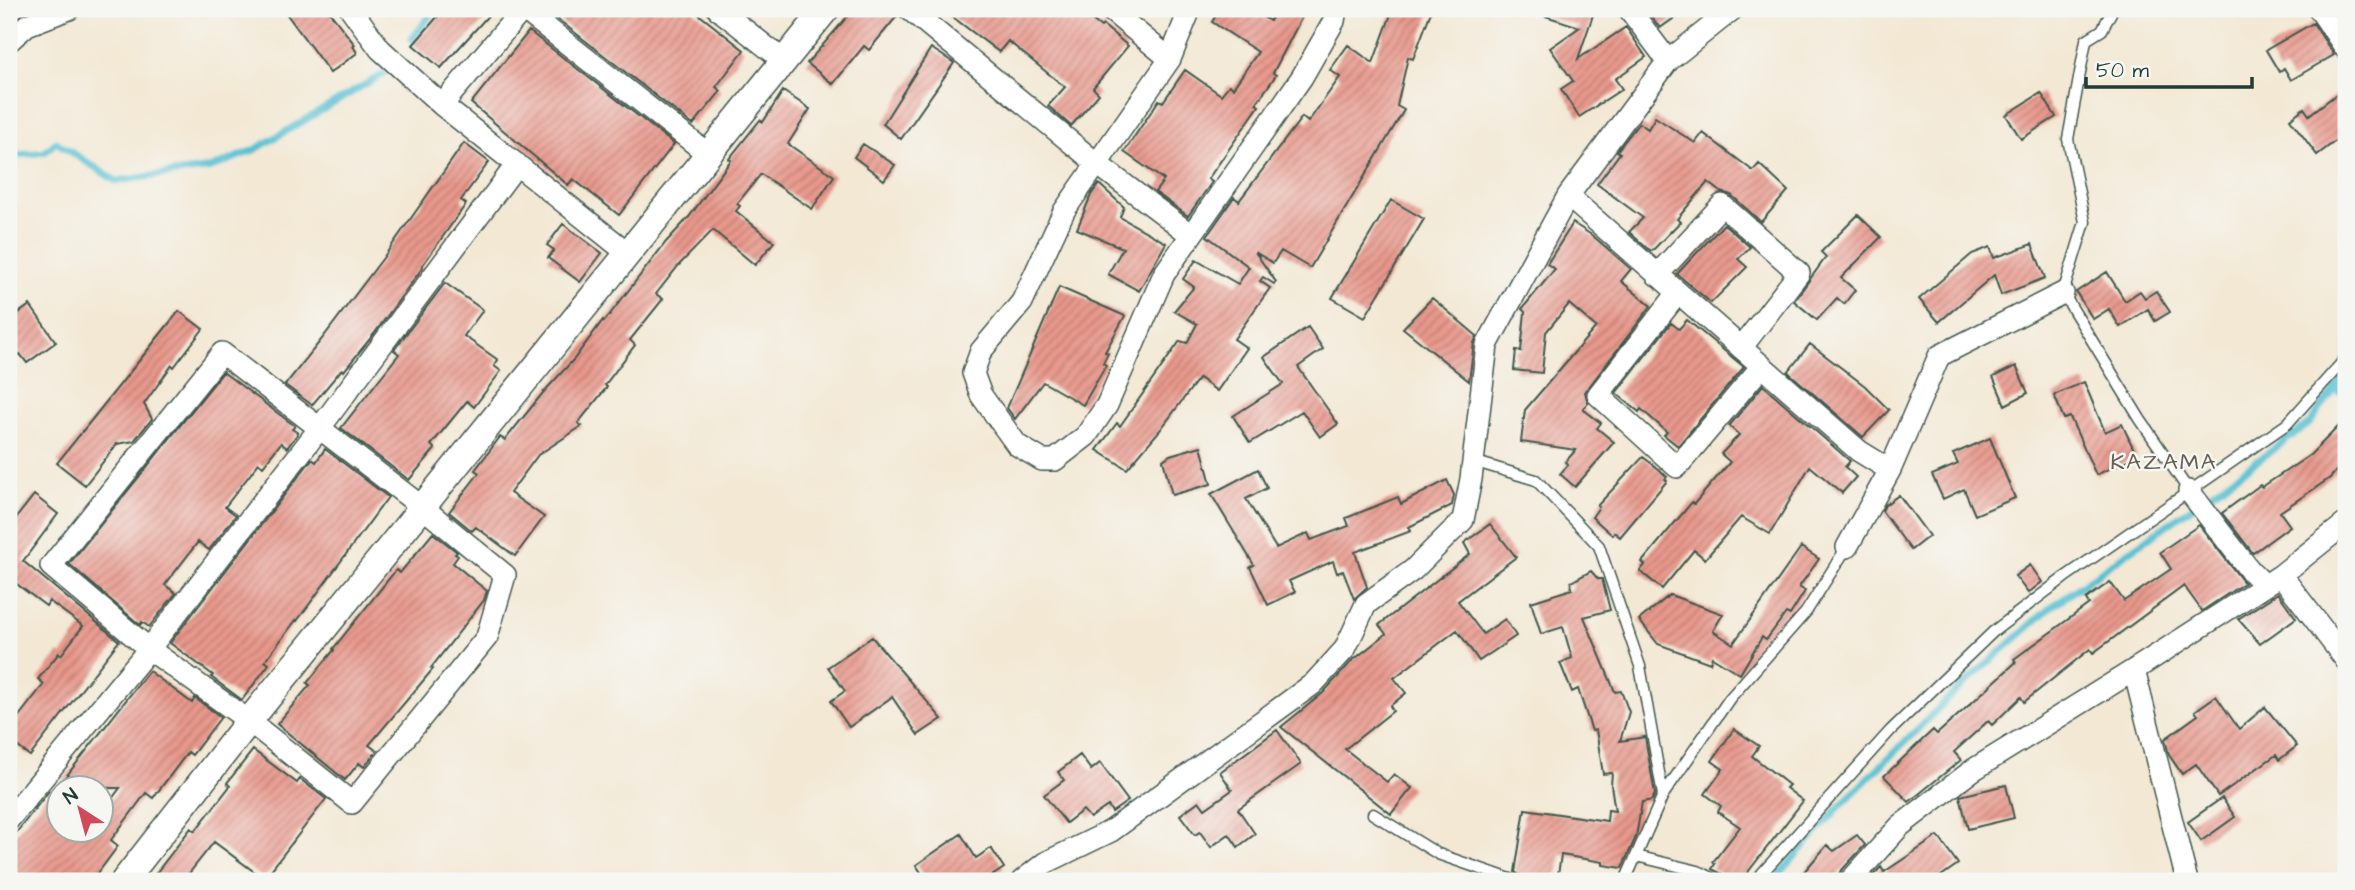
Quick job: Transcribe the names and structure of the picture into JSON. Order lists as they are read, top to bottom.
{
  "districts": ["KAZAMA"],
  "scale_bar": "50 m",
  "north": "top left"
}
